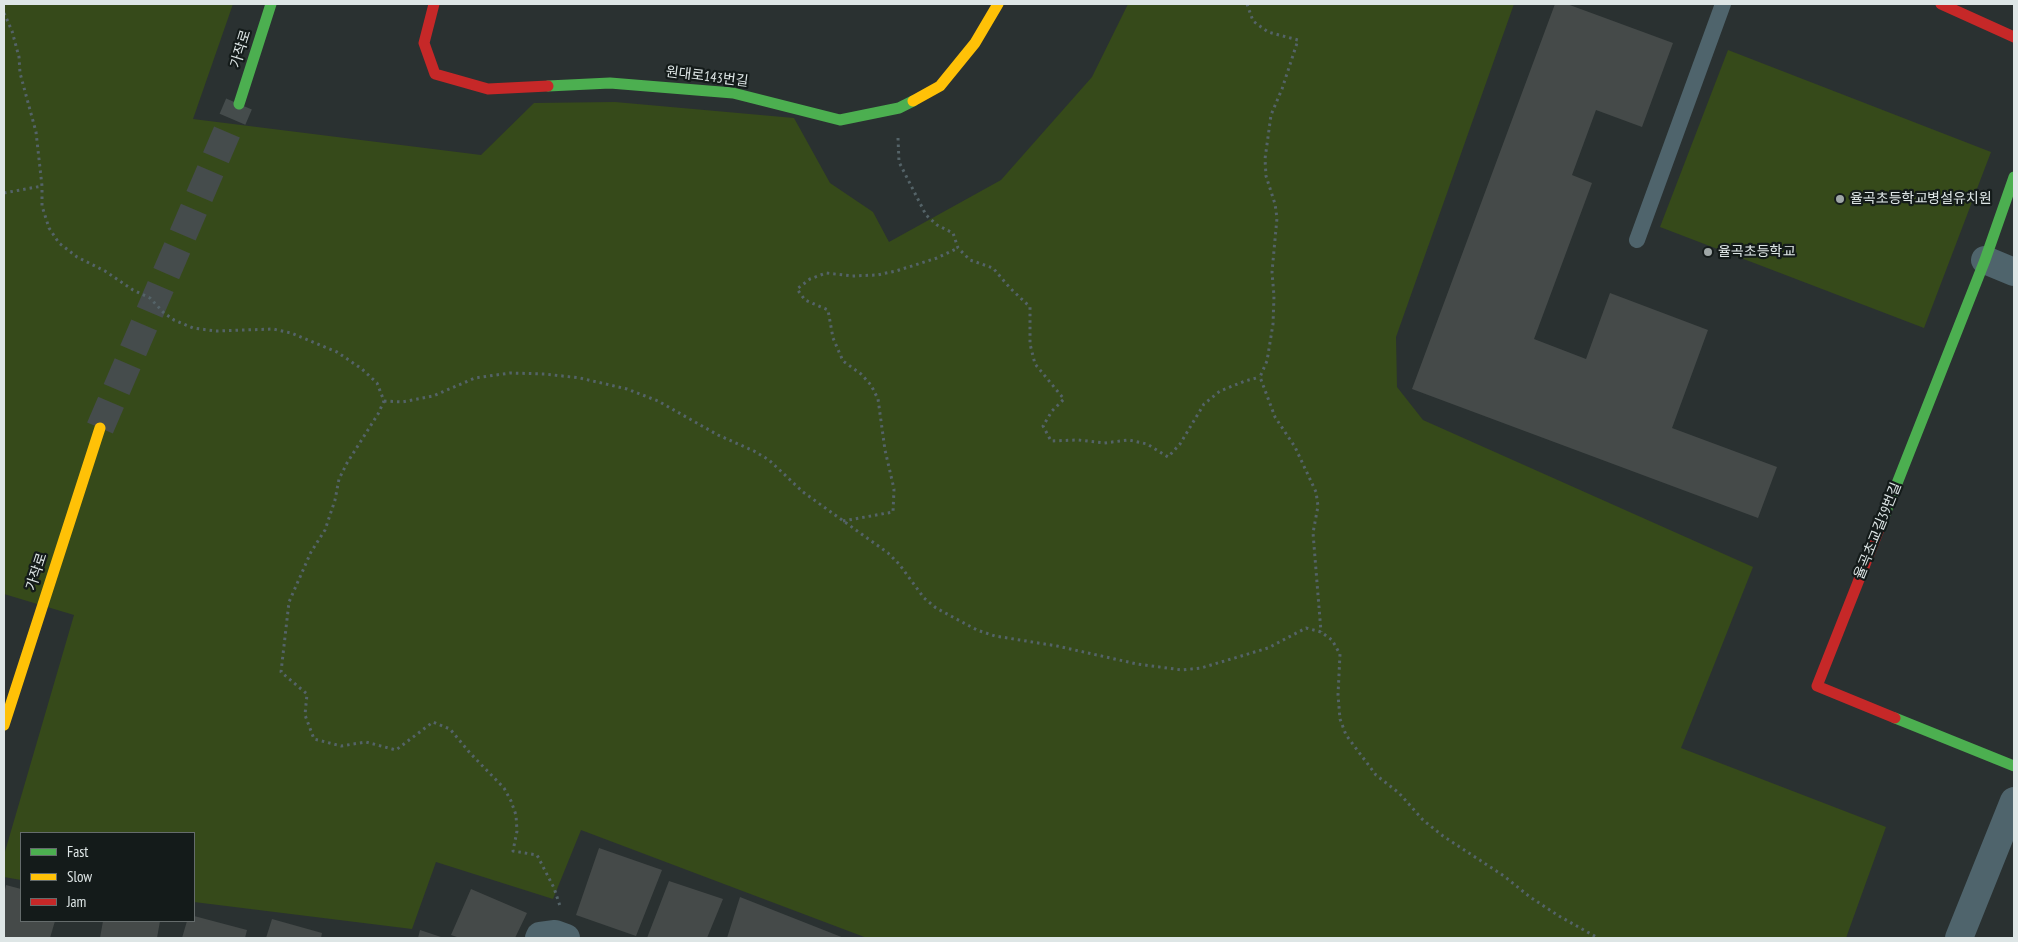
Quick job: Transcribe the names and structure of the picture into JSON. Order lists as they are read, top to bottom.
{
  "streets": {
    "street": ["가작로", "원대로143번길", "율곡초교길39번길"]
  },
  "places": ["율곡초등학교병설유치원", "율곡초등학교"],
  "legend": ["Fast", "Slow", "Jam"]
}
